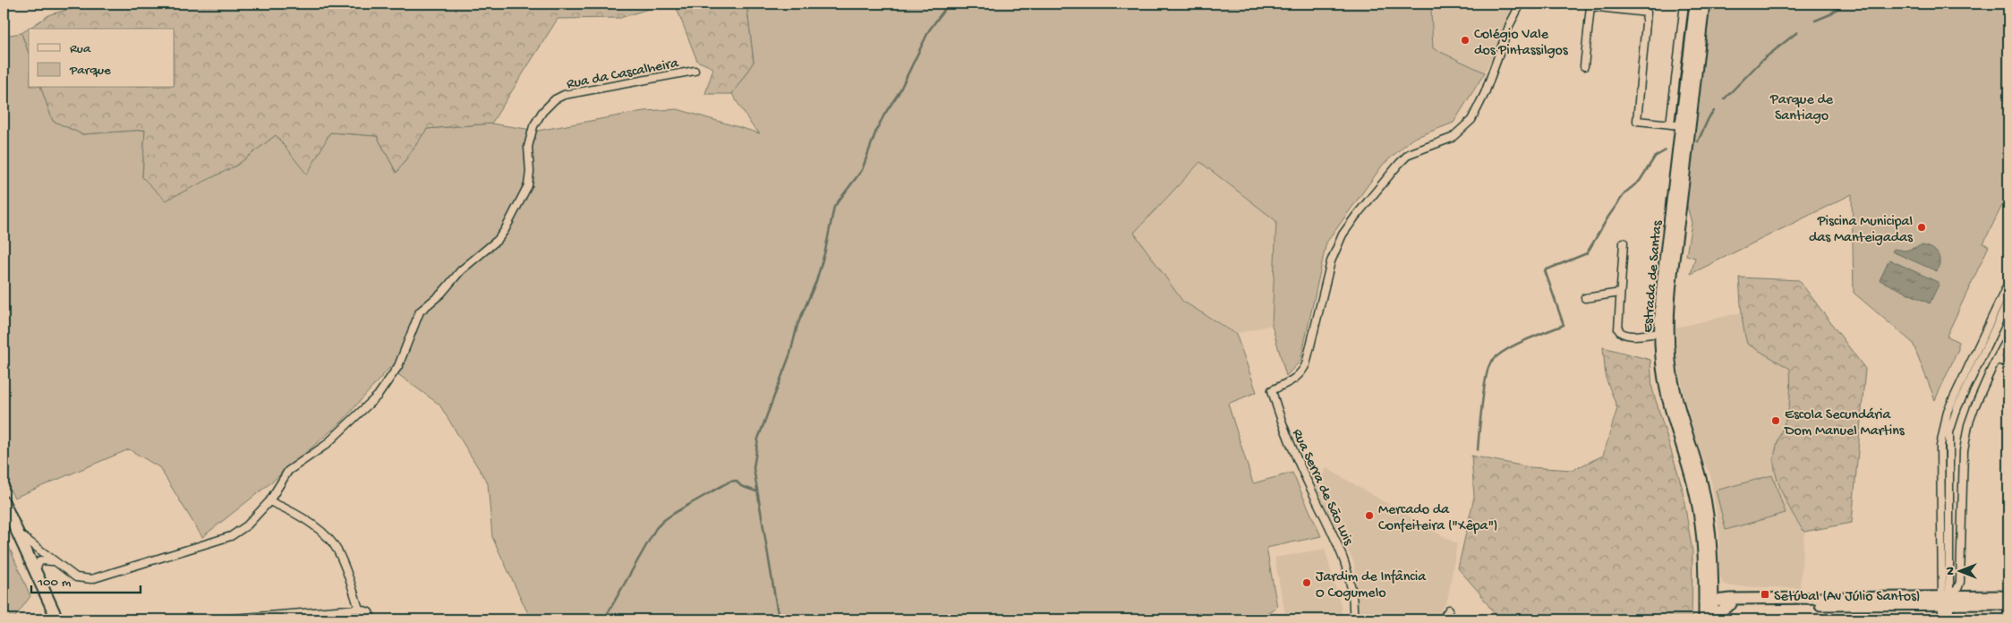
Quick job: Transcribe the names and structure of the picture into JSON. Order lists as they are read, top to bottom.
{
  "streets": {
    "main road": ["Estrada de Santas"],
    "street": ["Rua da Cascalheira", "Rua Serra de São Luis"]
  },
  "parks": ["Parque de Santiago"],
  "places": {
    "other": [
      "Colégio Vale dos Pintassilgos",
      "Piscina Municipal das Manteigadas",
      "Escola Secundária Dom Manuel Martins",
      "Mercado da Confeiteira (\"Xêpa\")",
      "Jardim de Infância O Cogumelo"
    ],
    "transit": ["Setúbal (Av Júlio Santos)"]
  },
  "legend": ["Rua", "Parque"],
  "scale_bar": "100 m",
  "north": "left"
}
